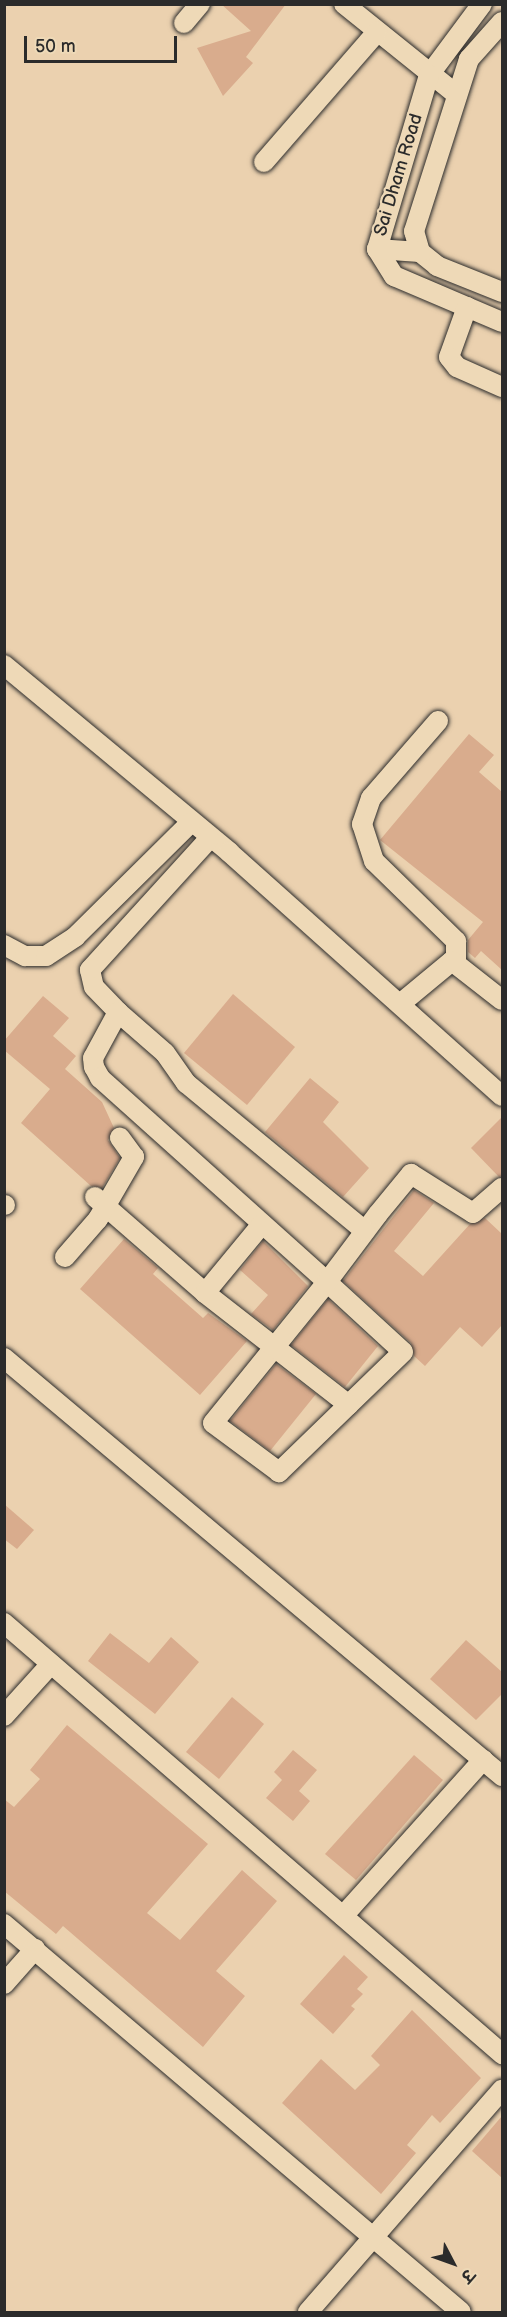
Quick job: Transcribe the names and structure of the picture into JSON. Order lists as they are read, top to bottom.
{
  "streets": {
    "street": ["Sai Dham Road"]
  },
  "scale_bar": "50 m",
  "north": "bottom right"
}
